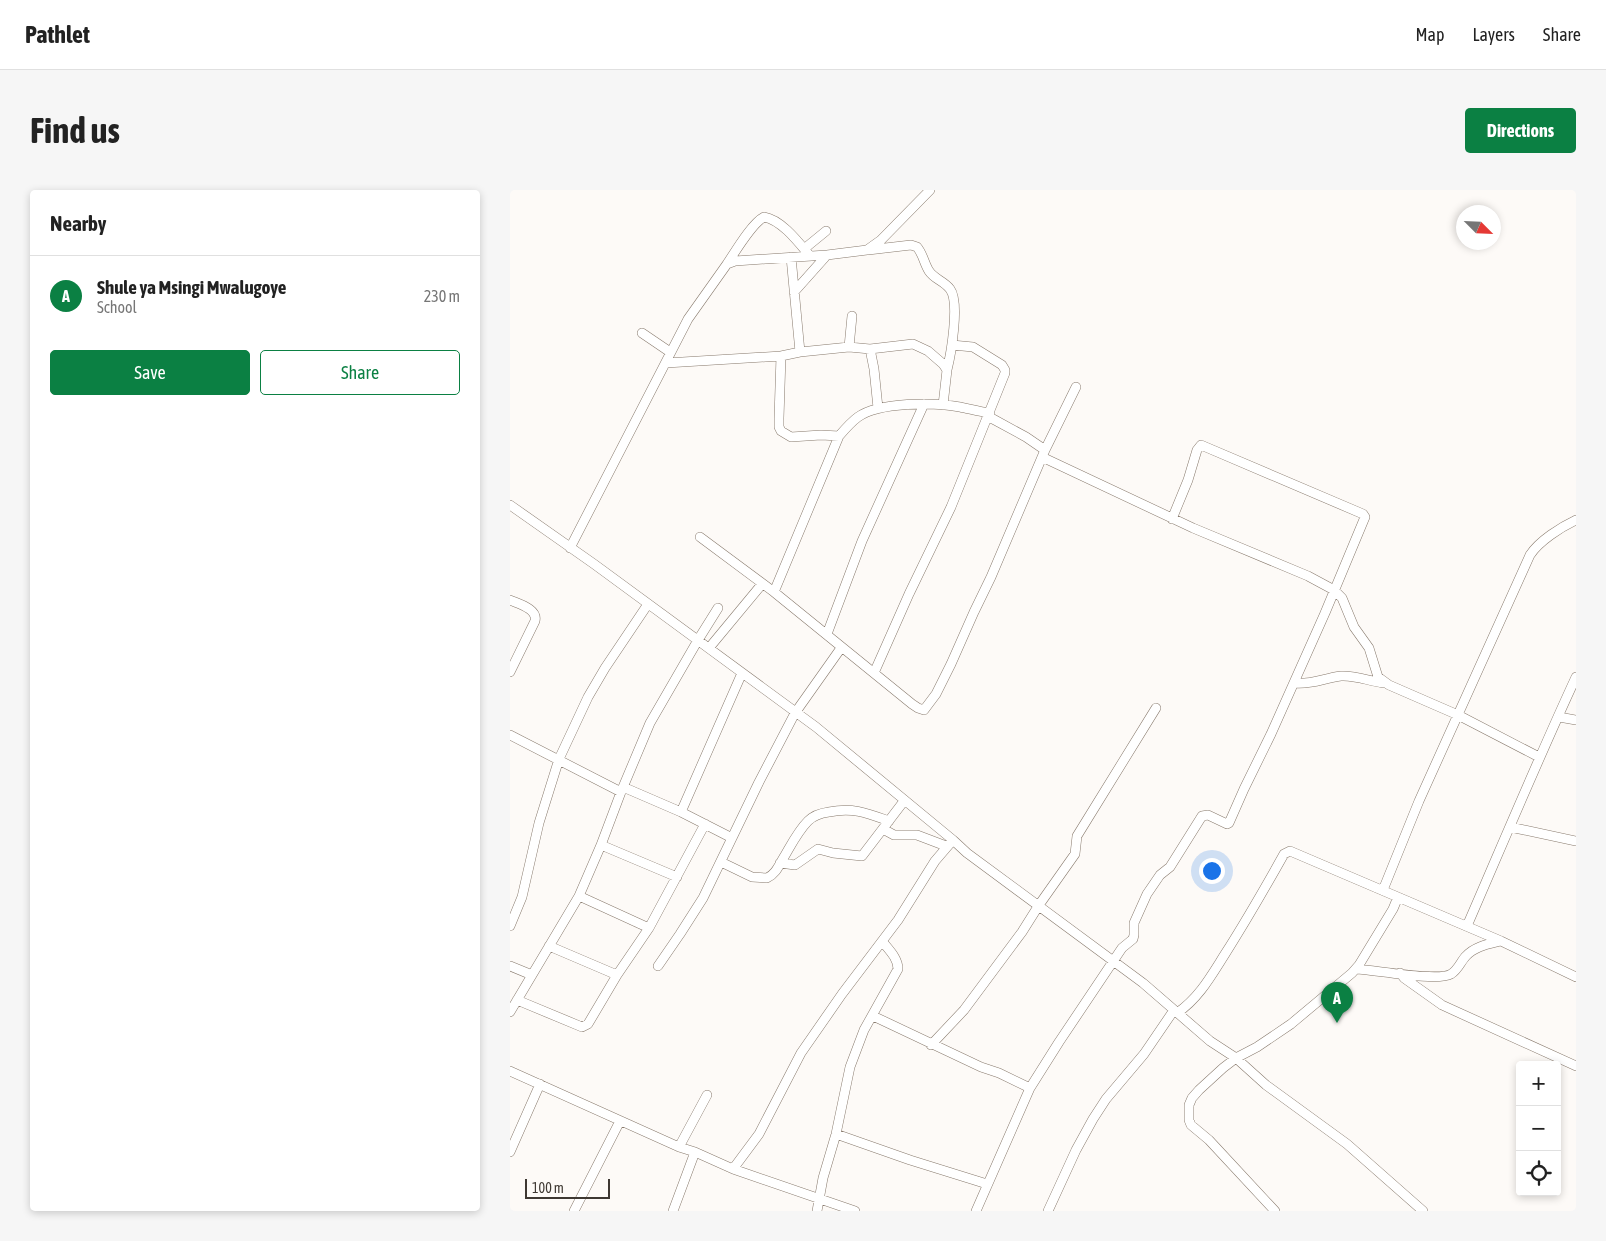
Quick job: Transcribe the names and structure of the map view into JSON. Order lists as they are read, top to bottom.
{
  "scale_bar": "100 m",
  "north": "bottom right",
  "page": {
    "header": "Pathlet",
    "nav": ["Map", "Layers", "Share"],
    "buttons": [
      "Directions",
      ["Save", "Share"]
    ],
    "title": "Find us",
    "heading": "Nearby",
    "list": [
      {
        "mark": "A",
        "name": "Shule ya Msingi Mwalugoye",
        "note": "School",
        "value": "230 m"
      }
    ],
    "pins": "A",
    "map_buttons": ["+", "−"],
    "scale": "100 m"
  }
}
